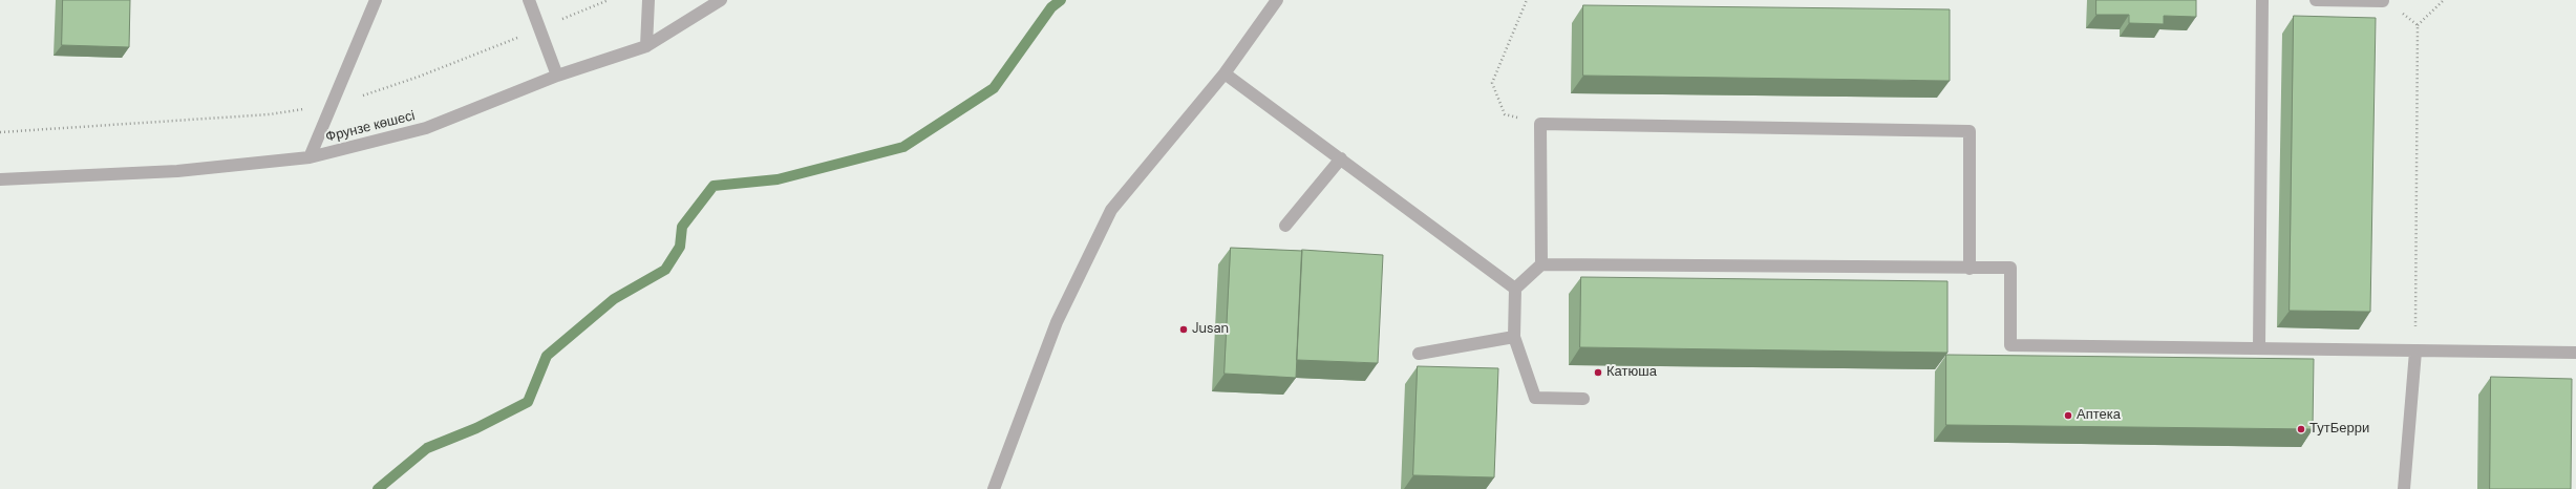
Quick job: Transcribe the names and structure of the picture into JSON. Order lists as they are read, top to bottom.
{
  "streets": {
    "street": ["Фрунзе көшесі"]
  },
  "places": [
    "Jusan",
    "Катюша",
    "Аптека",
    "ТутБерри"
  ]
}
